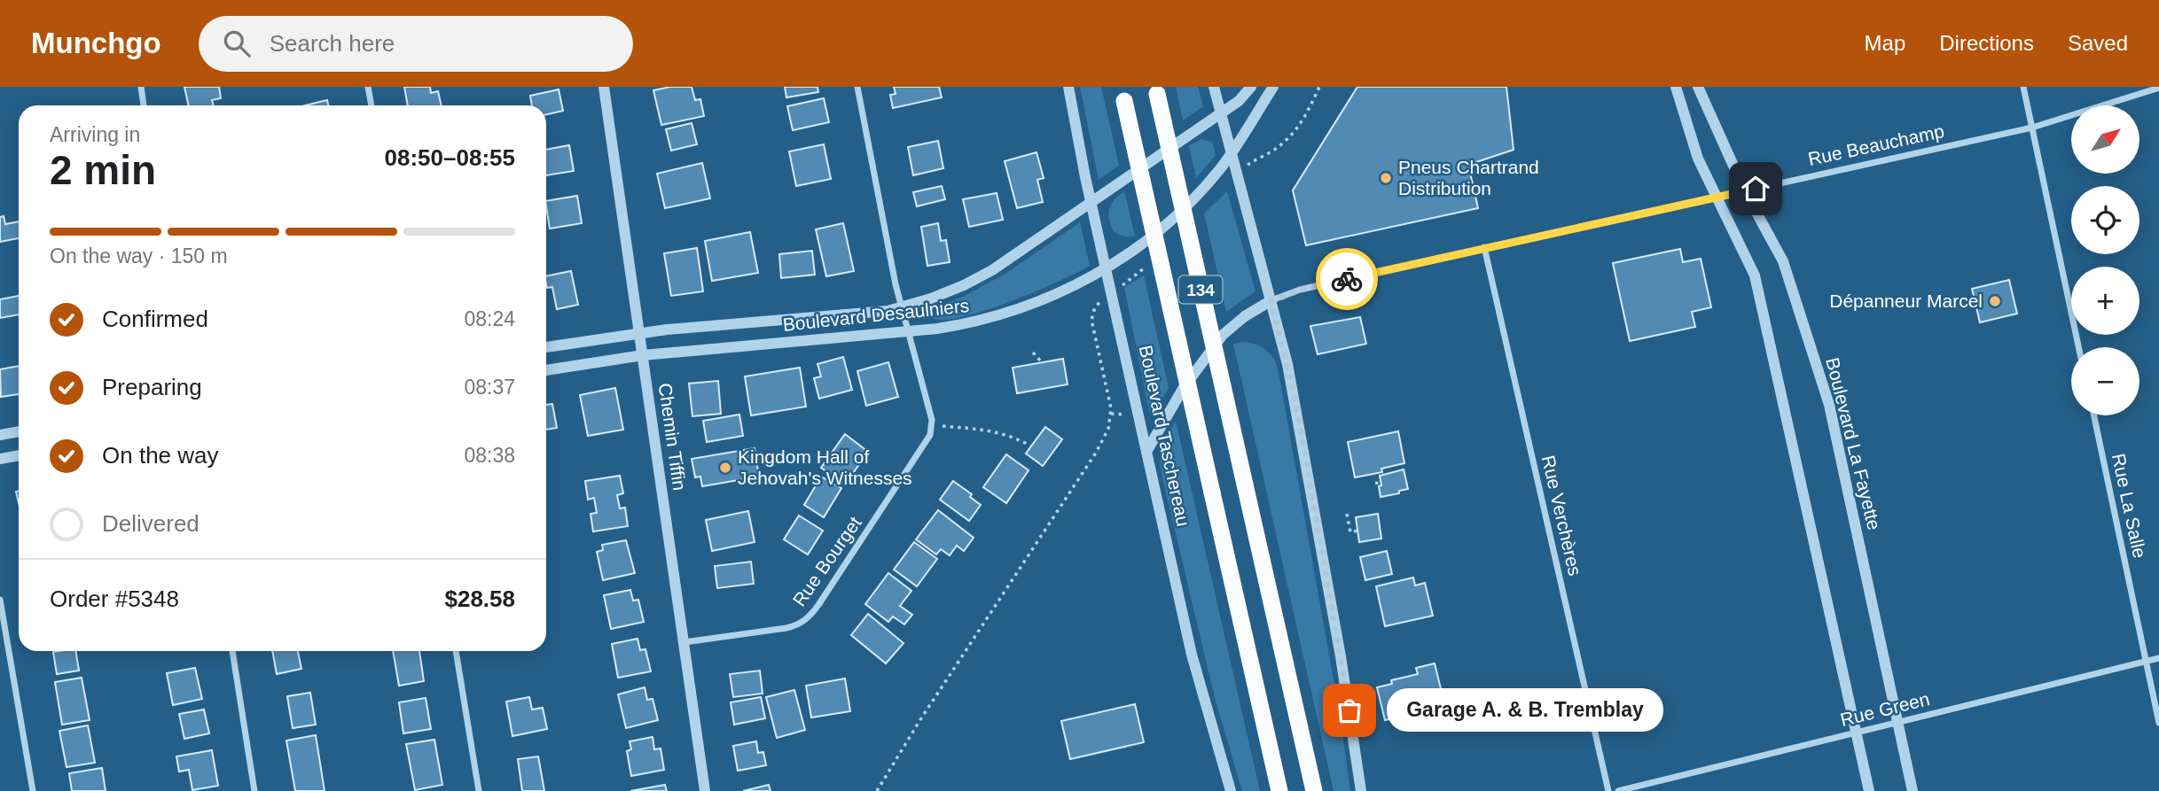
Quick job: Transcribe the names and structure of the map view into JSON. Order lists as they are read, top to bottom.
{
  "streets": {
    "highway": ["134", "Boulevard Taschereau"],
    "street": [
      "Rue Beauchamp",
      "Boulevard Desaulniers",
      "Chemin Tiffin",
      "Boulevard La Fayette",
      "Rue La Salle",
      "Rue Verchères",
      "Rue Bourget",
      "Rue Green"
    ]
  },
  "crossings": [
    ["Rue Beauchamp", "Boulevard La Fayette"],
    ["Rue Beauchamp", "Rue Verchères"],
    ["Boulevard Desaulniers", "Boulevard Taschereau"],
    ["Boulevard Desaulniers", "Chemin Tiffin"],
    ["Chemin Tiffin", "Rue Bourget"],
    ["Boulevard La Fayette", "Rue Green"],
    ["Rue La Salle", "Rue Green"]
  ],
  "places": [
    "Pneus Chartrand Distribution",
    "Dépanneur Marcel",
    "Kingdom Hall of Jehovah's Witnesses",
    "Garage A. & B. Tremblay"
  ],
  "north": "top right",
  "page": {
    "header": "Munchgo",
    "search": "Search here",
    "nav": ["Map", "Directions", "Saved"],
    "map_buttons": ["+", "−"],
    "heading": ["2 min", "Arriving in", "08:50–08:55"],
    "panel": ["Order #5348", "$28.58"],
    "bar": "On the way · 150 m",
    "list": [
      ["Confirmed", "08:24"],
      ["Preparing", "08:37"],
      ["On the way", "08:38"],
      "Delivered"
    ],
    "bubble": "Garage A. & B. Tremblay"
  }
}
